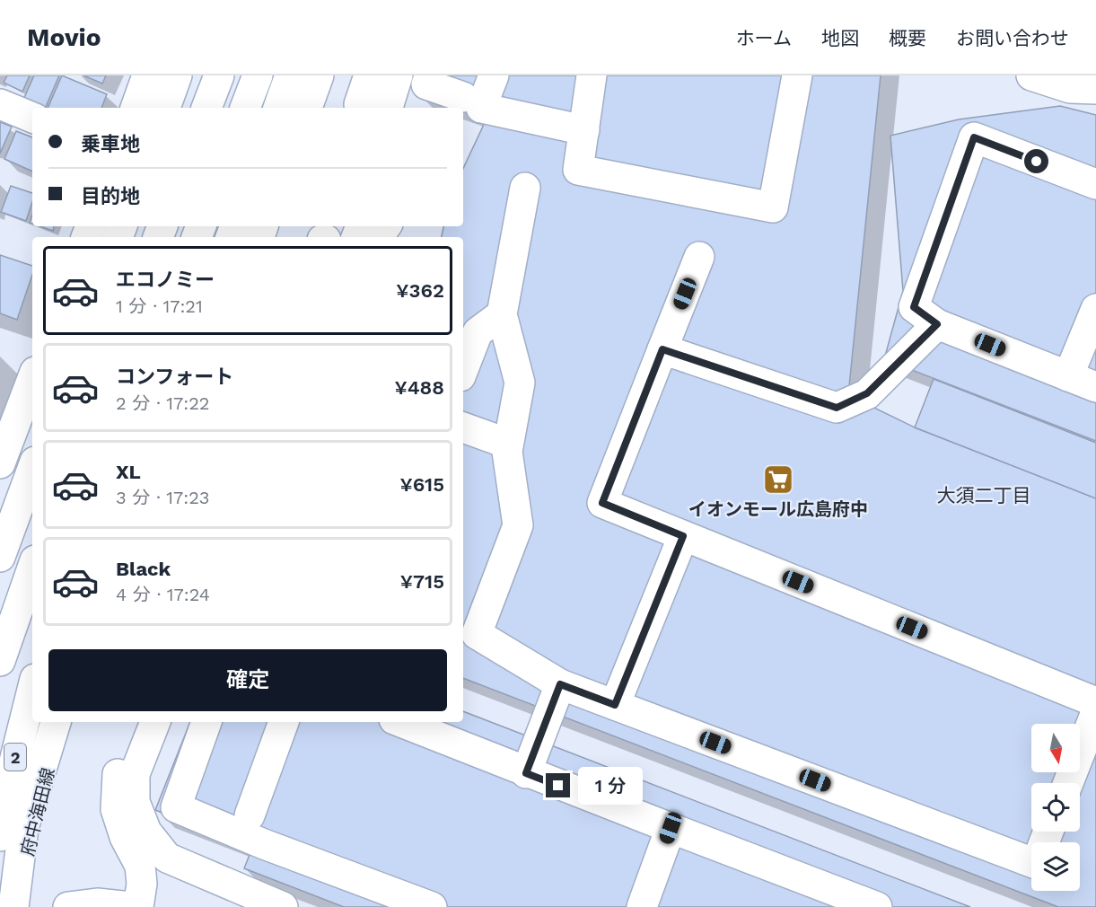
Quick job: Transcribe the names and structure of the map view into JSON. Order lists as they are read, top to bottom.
{
  "streets": {
    "main road": ["2", "府中海田線"]
  },
  "districts": ["大須二丁目"],
  "places": {
    "supermarket": ["イオンモール広島府中"]
  },
  "north": "bottom",
  "page": {
    "header": "Movio",
    "nav": [
      "ホーム",
      "地図",
      "概要",
      "お問い合わせ"
    ],
    "banner": ["乗車地", "目的地"],
    "list": [
      {
        "name": "エコノミー",
        "note": "1 分 · 17:21",
        "value": "¥362"
      },
      {
        "name": "コンフォート",
        "note": "2 分 · 17:22",
        "value": "¥488"
      },
      {
        "name": "XL",
        "note": "3 分 · 17:23",
        "value": "¥615"
      },
      {
        "name": "Black",
        "note": "4 分 · 17:24",
        "value": "¥715"
      }
    ],
    "buttons": "確定",
    "bubble": "1 分"
  }
}
